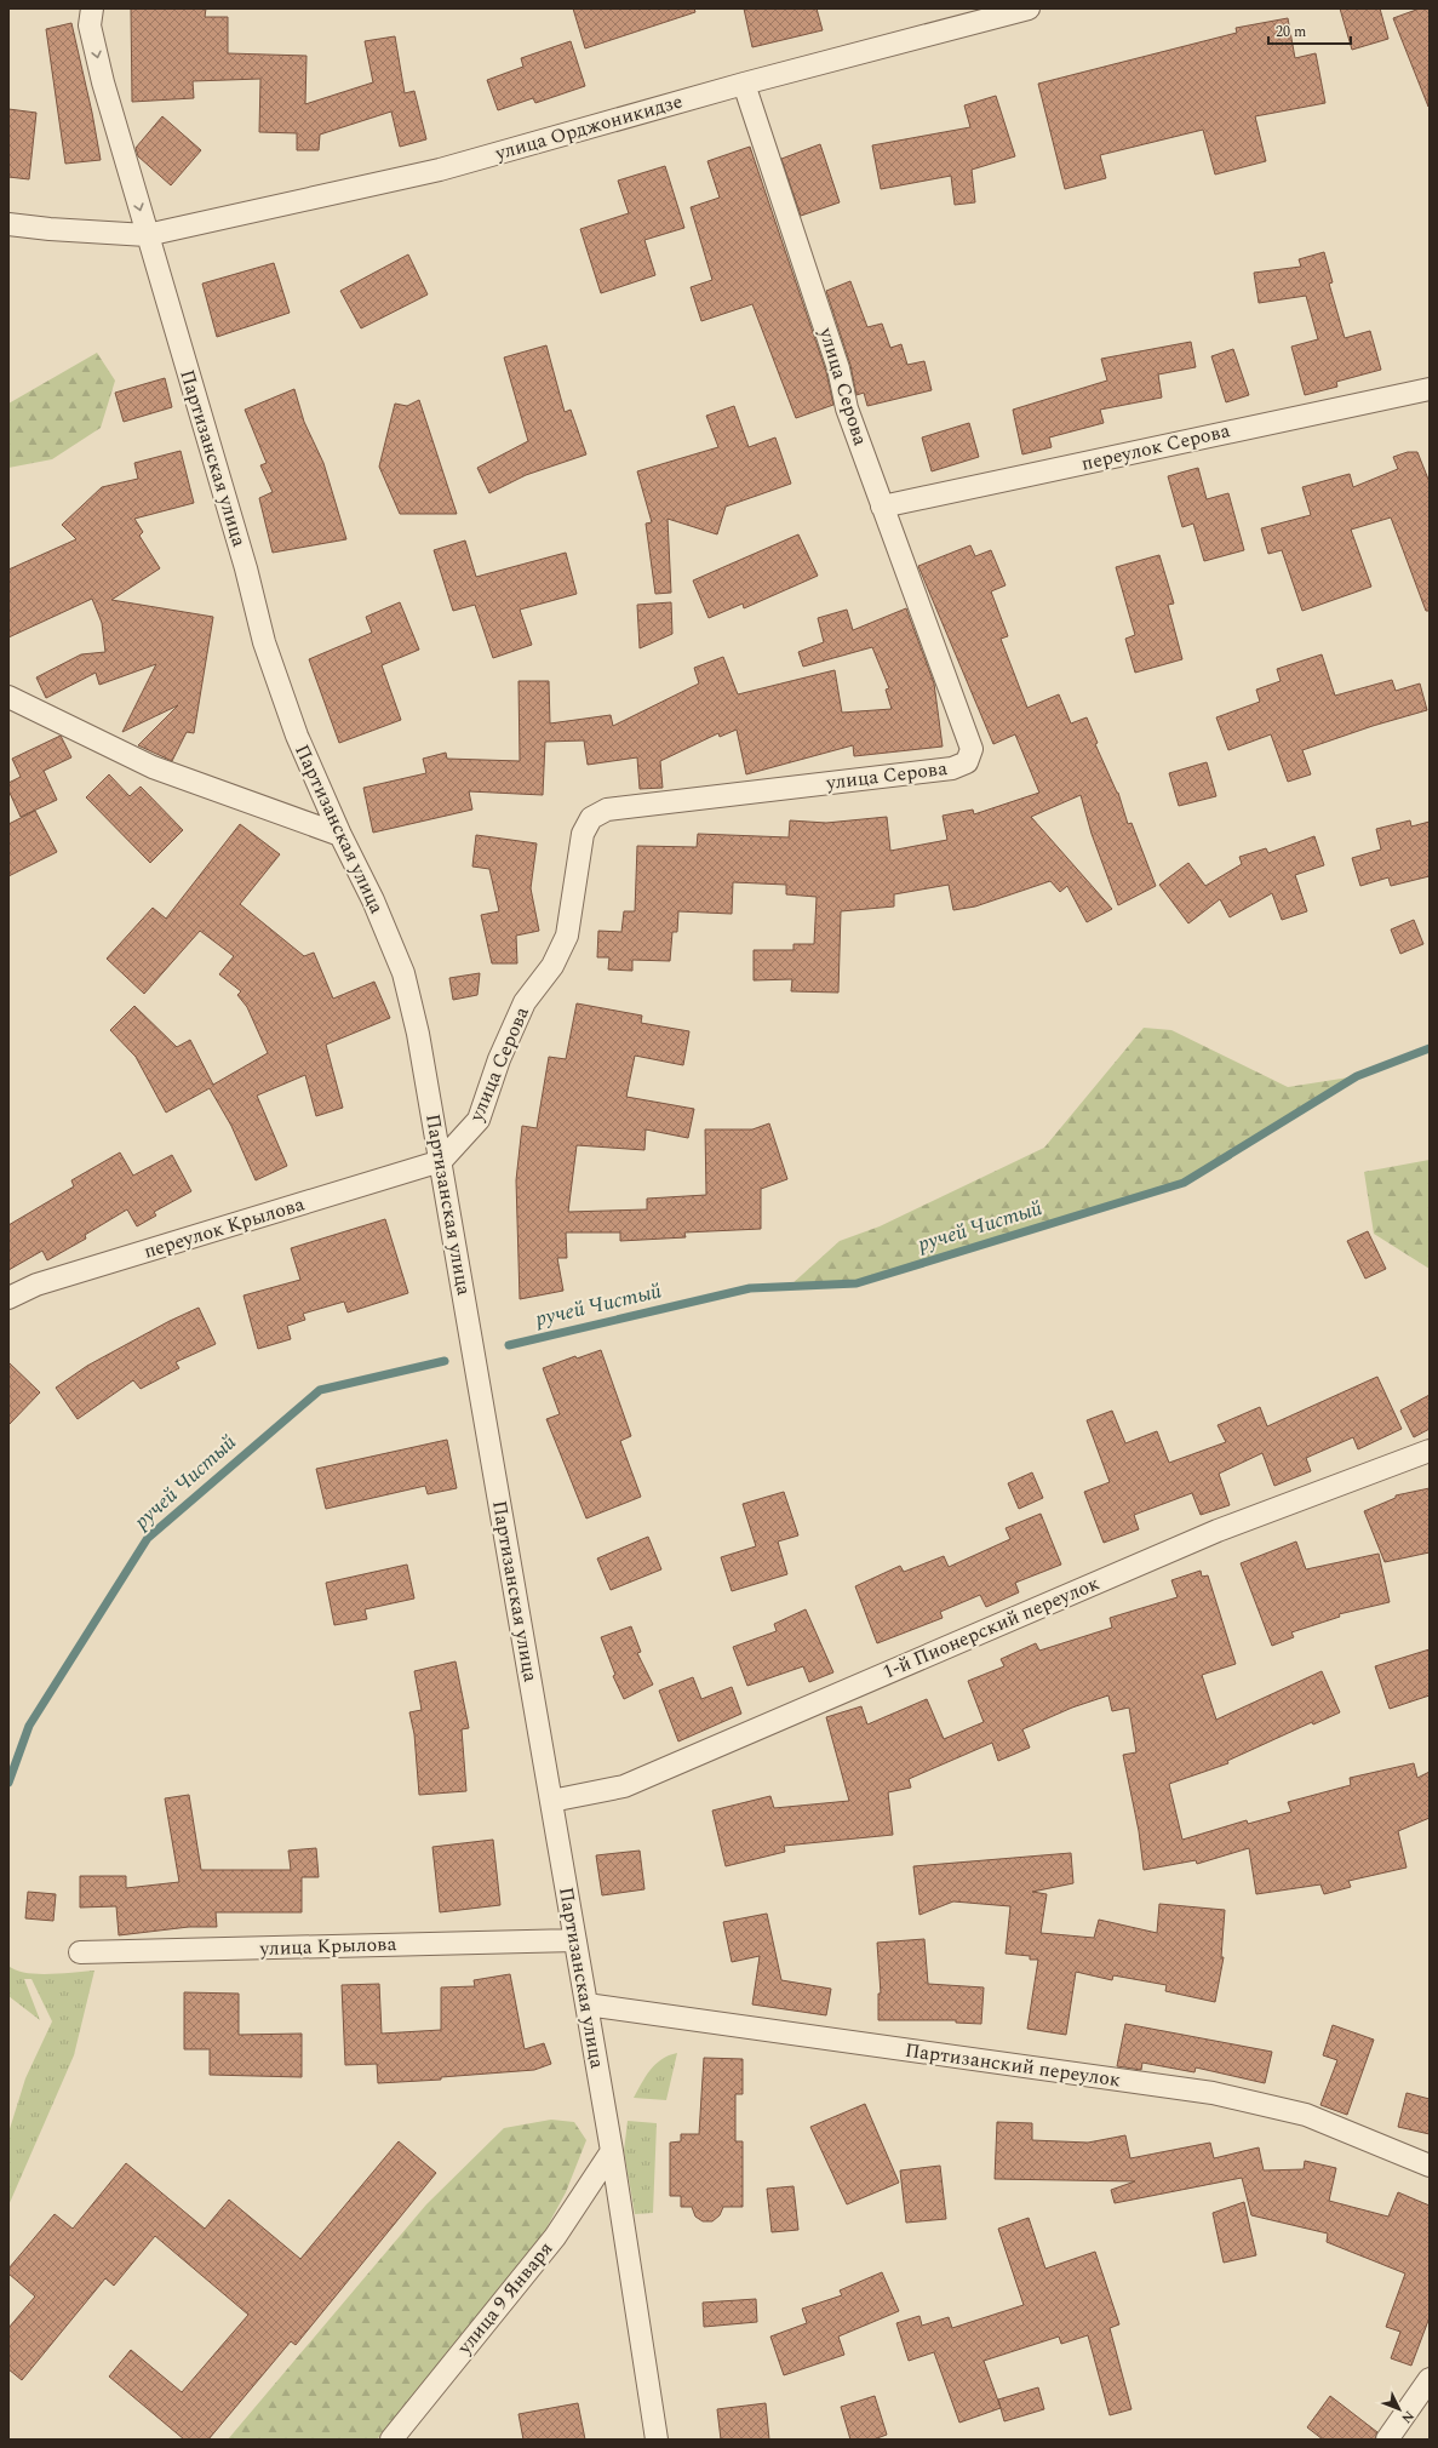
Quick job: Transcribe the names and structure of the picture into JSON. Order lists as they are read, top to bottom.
{
  "streets": {
    "street": [
      "улица Орджоникидзе",
      "улица Серова",
      "переулок Серова",
      "Партизанская улица",
      "переулок Крылова",
      "1-й Пионерский переулок",
      "улица Крылова",
      "Партизанский переулок",
      "улица 9 Января"
    ]
  },
  "crossings": [
    ["улица Орджоникидзе", "улица Серова"],
    ["улица Орджоникидзе", "Партизанская улица"],
    ["улица Серова", "переулок Серова"],
    ["улица Серова", "Партизанская улица"],
    ["улица Серова", "переулок Крылова"],
    ["Партизанская улица", "переулок Крылова"],
    ["Партизанская улица", "1-й Пионерский переулок"],
    ["Партизанская улица", "улица Крылова"],
    ["Партизанская улица", "Партизанский переулок"],
    ["Партизанская улица", "улица 9 Января"]
  ],
  "water": ["ручей Чистый"],
  "scale_bar": "20 m",
  "north": "bottom right"
}
